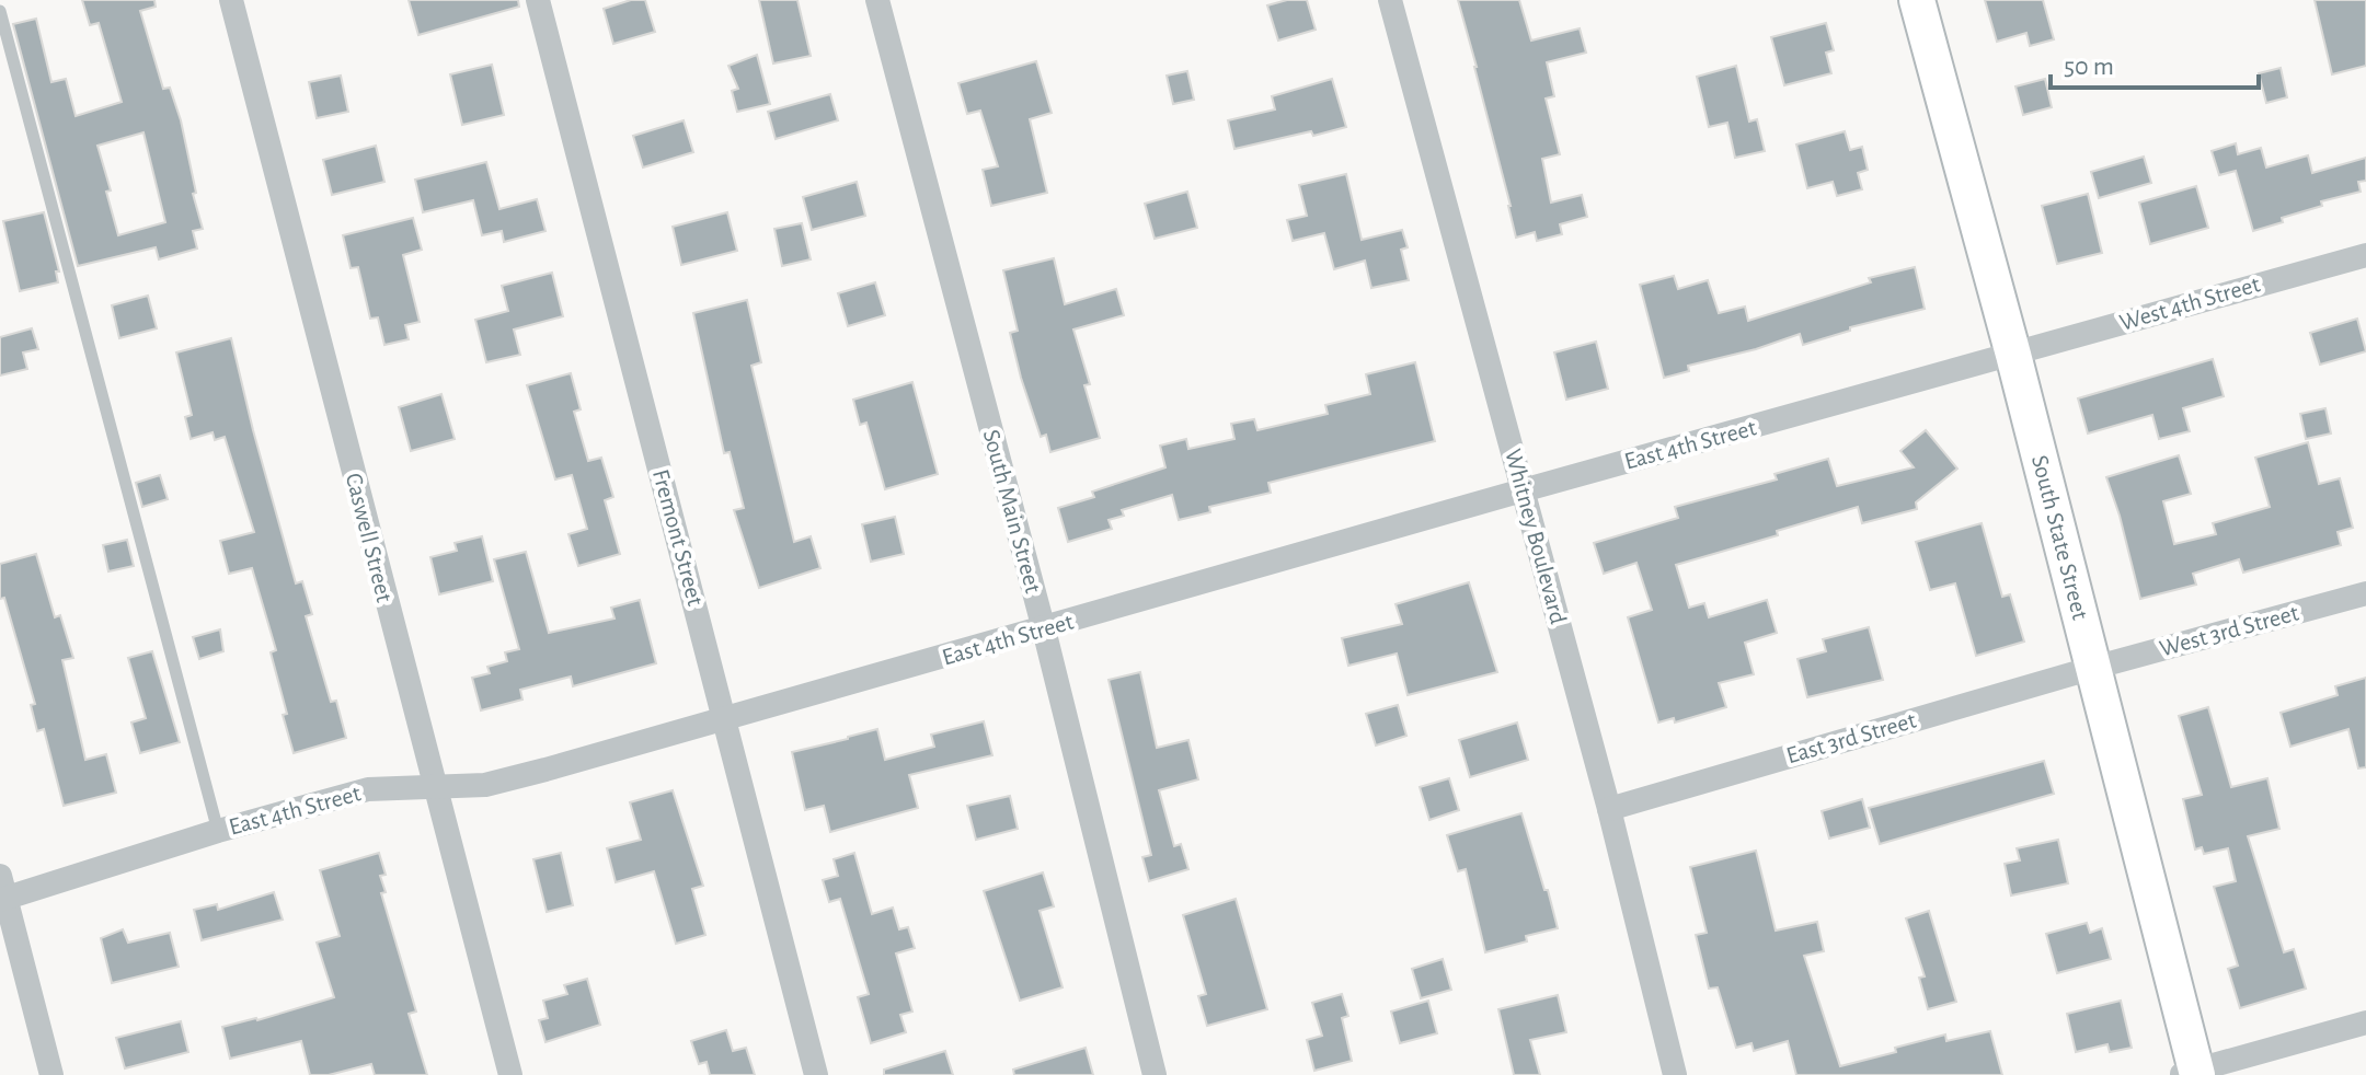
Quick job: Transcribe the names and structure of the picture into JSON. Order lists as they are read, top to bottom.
{
  "streets": {
    "main road": ["South State Street"],
    "street": [
      "West 4th Street",
      "East 4th Street",
      "South Main Street",
      "Whitney Boulevard",
      "Caswell Street",
      "Fremont Street",
      "West 3rd Street",
      "East 3rd Street"
    ]
  },
  "crossings": [
    ["West 4th Street", "East 4th Street"],
    ["West 4th Street", "South State Street"],
    ["East 4th Street", "South Main Street"],
    ["East 4th Street", "Whitney Boulevard"],
    ["East 4th Street", "Caswell Street"],
    ["East 4th Street", "Fremont Street"],
    ["East 4th Street", "South State Street"],
    ["Whitney Boulevard", "East 3rd Street"],
    ["South State Street", "West 3rd Street"],
    ["South State Street", "East 3rd Street"],
    ["West 3rd Street", "East 3rd Street"]
  ],
  "scale_bar": "50 m"
}
